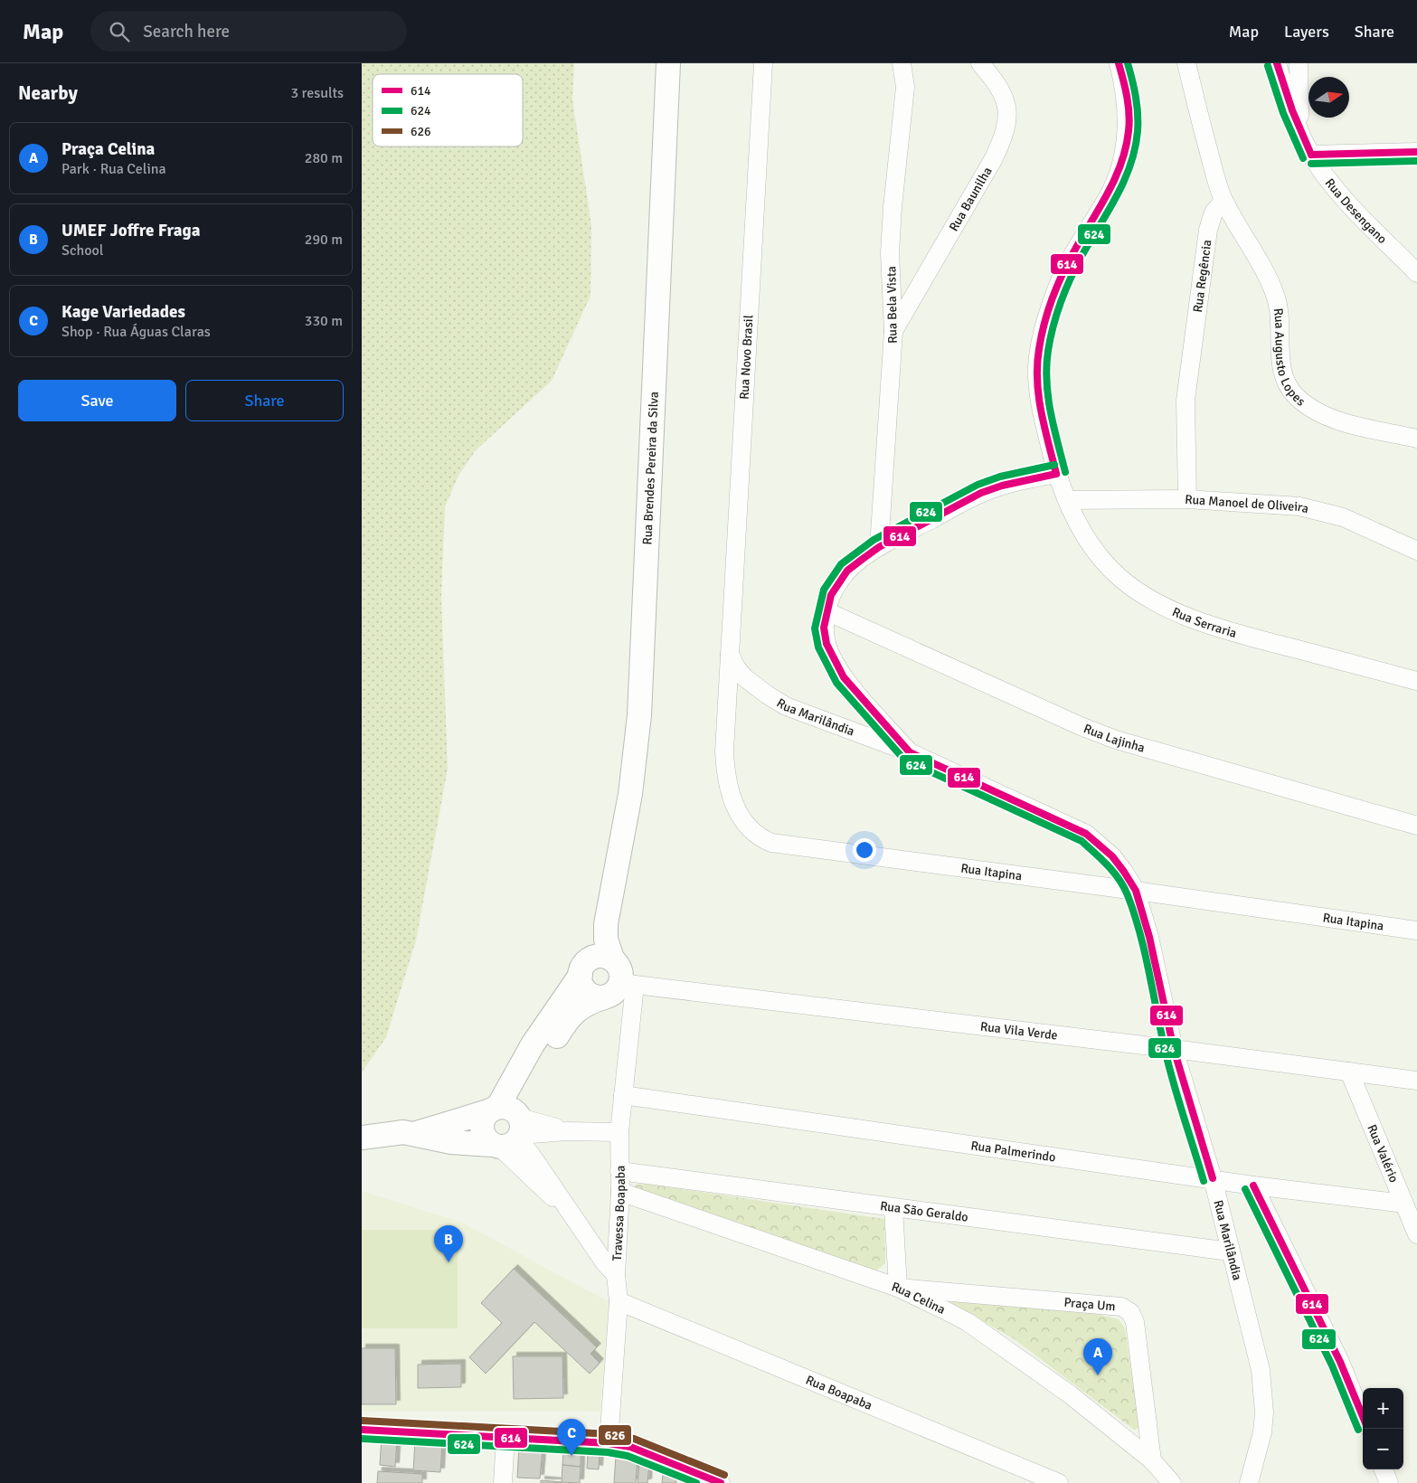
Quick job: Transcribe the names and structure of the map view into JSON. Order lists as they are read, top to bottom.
{
  "streets": {
    "main road": ["Rua Brendes Pereira da Silva"],
    "street": [
      "Rua Baunilha",
      "Rua Desengano",
      "Rua Regência",
      "Rua Bela Vista",
      "Rua Augusto Lopes",
      "Rua Novo Brasil",
      "Rua Manoel de Oliveira",
      "Rua Serraria",
      "Rua Marilândia",
      "Rua Lajinha",
      "Rua Itapina",
      "Rua Vila Verde",
      "Rua Palmerindo",
      "Rua Valério",
      "Rua São Geraldo",
      "Travessa Boapaba",
      "Rua Celina",
      "Praça Um",
      "Rua Boapaba"
    ]
  },
  "crossings": [
    ["Rua Baunilha", "Rua Bela Vista"],
    ["Rua Regência", "Rua Augusto Lopes"],
    ["Rua Regência", "Rua Manoel de Oliveira"],
    ["Rua Novo Brasil", "Rua Marilândia"],
    ["Rua Novo Brasil", "Rua Itapina"],
    ["Rua Brendes Pereira da Silva", "Rua Vila Verde"],
    ["Rua Brendes Pereira da Silva", "Travessa Boapaba"],
    ["Rua Manoel de Oliveira", "Rua Serraria"],
    ["Rua Marilândia", "Rua Itapina"],
    ["Rua Marilândia", "Rua Vila Verde"],
    ["Rua Marilândia", "Rua Palmerindo"],
    ["Rua Marilândia", "Rua São Geraldo"],
    ["Rua Vila Verde", "Rua Valério"],
    ["Rua Vila Verde", "Travessa Boapaba"],
    ["Rua Palmerindo", "Rua Valério"],
    ["Rua Palmerindo", "Travessa Boapaba"],
    ["Rua São Geraldo", "Travessa Boapaba"],
    ["Travessa Boapaba", "Rua Celina"],
    ["Travessa Boapaba", "Rua Boapaba"],
    ["Rua Celina", "Praça Um"]
  ],
  "lines": ["transit line 614", "transit line 624", "transit line 626"],
  "legend": ["614", "624", "626"],
  "north": "right",
  "page": {
    "header": "Map",
    "search": "Search here",
    "nav": ["Map", "Layers", "Share"],
    "heading": ["Nearby", "3 results"],
    "list": [
      {
        "mark": "A",
        "name": "Praça Celina",
        "note": "Park · Rua Celina",
        "value": "280 m"
      },
      {
        "mark": "B",
        "name": "UMEF Joffre Fraga",
        "note": "School",
        "value": "290 m"
      },
      {
        "mark": "C",
        "name": "Kage Variedades",
        "note": "Shop · Rua Águas Claras",
        "value": "330 m"
      }
    ],
    "buttons": ["Save", "Share"],
    "pins": ["B", "A", "C"],
    "map_buttons": ["+", "−"]
  }
}
